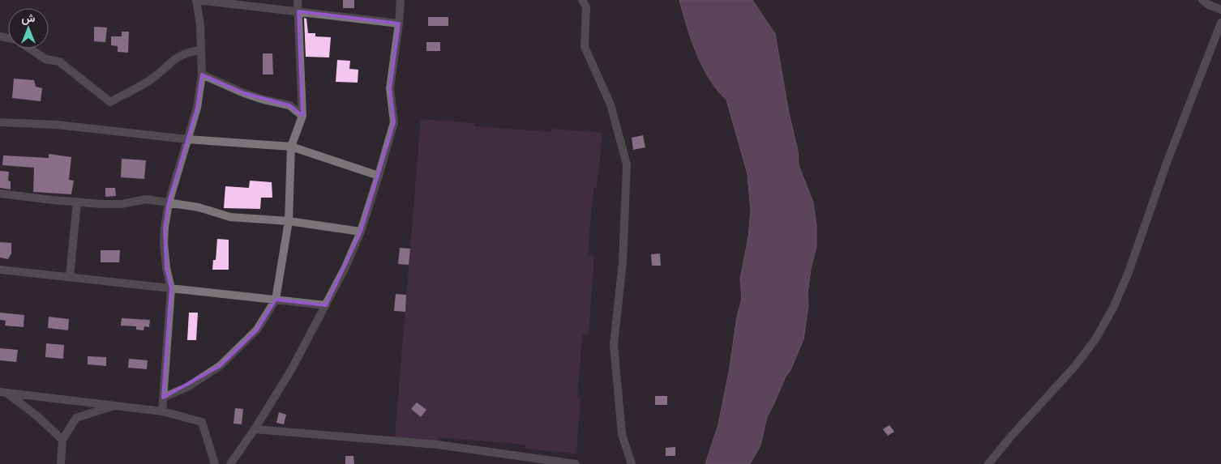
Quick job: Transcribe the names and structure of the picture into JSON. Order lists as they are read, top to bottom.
{
  "north": "top"
}
